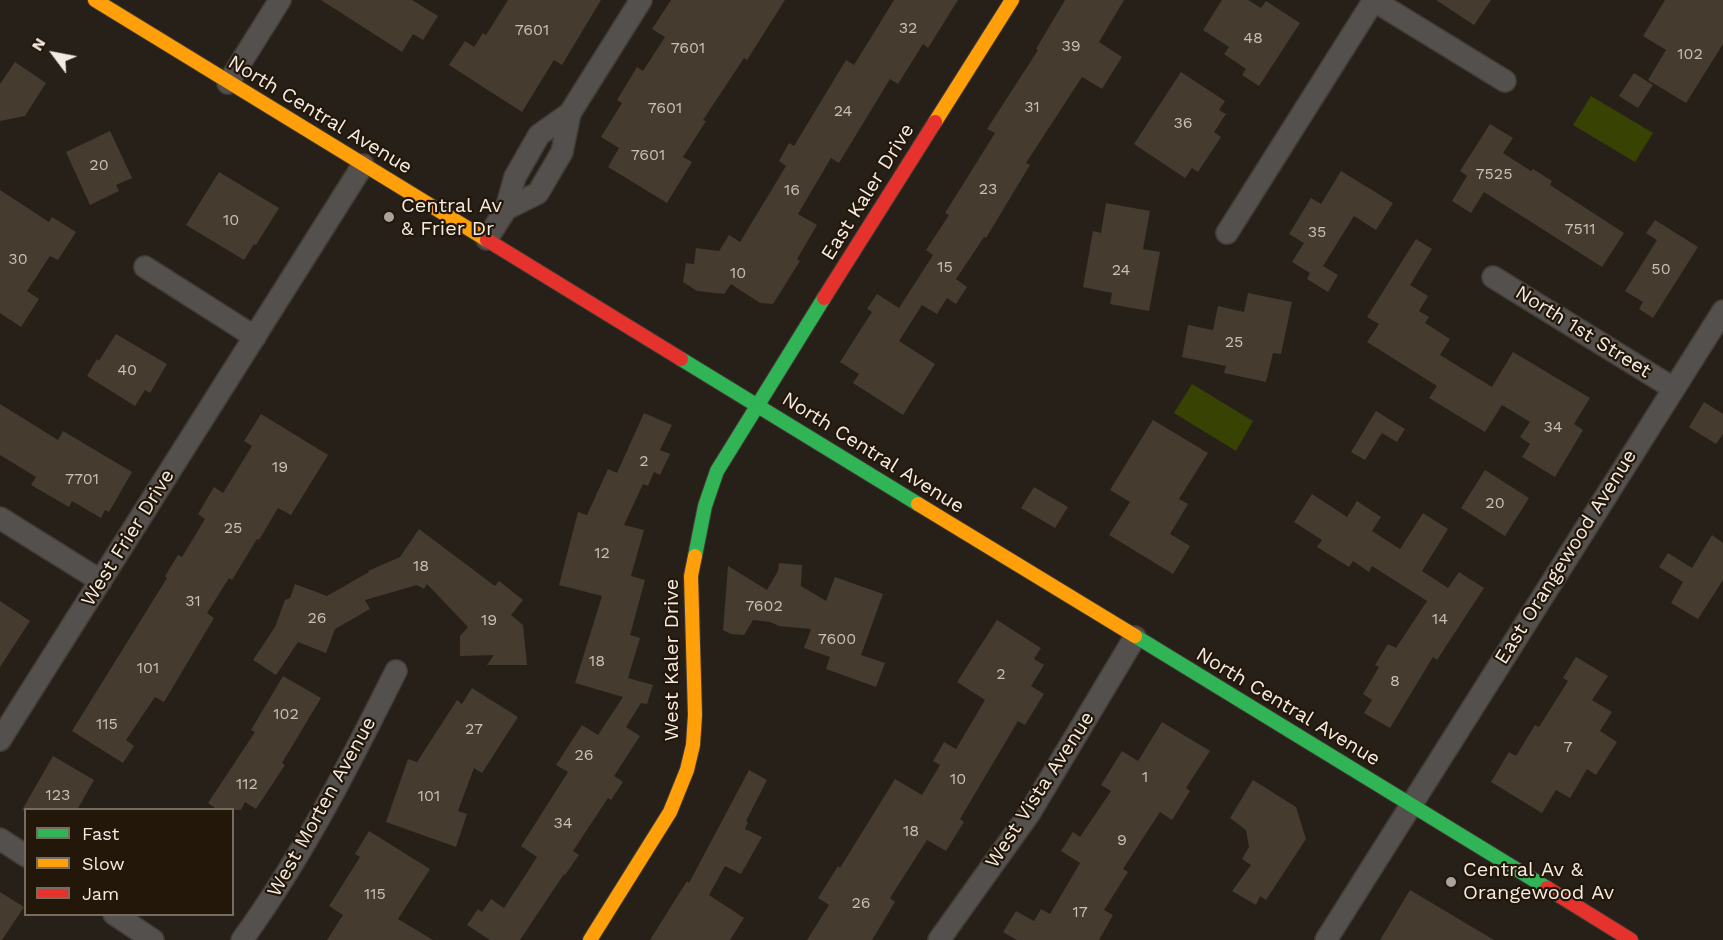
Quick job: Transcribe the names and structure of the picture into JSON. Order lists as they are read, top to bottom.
{
  "streets": {
    "main road": ["North Central Avenue", "East Kaler Drive", "West Kaler Drive"],
    "street": [
      "North 1st Street",
      "West Frier Drive",
      "East Orangewood Avenue",
      "West Vista Avenue",
      "West Morten Avenue"
    ]
  },
  "crossings": [
    ["North Central Avenue", "East Kaler Drive"],
    ["North Central Avenue", "West Frier Drive"],
    ["North Central Avenue", "East Orangewood Avenue"],
    ["North Central Avenue", "West Kaler Drive"],
    ["North Central Avenue", "West Vista Avenue"],
    ["East Kaler Drive", "West Kaler Drive"],
    ["North 1st Street", "East Orangewood Avenue"]
  ],
  "places": ["Central Av & Frier Dr", "Central Av & Orangewood Av"],
  "house_numbers": [
    "32",
    "7601",
    "48",
    "39",
    "7601",
    "102",
    "31",
    "7601",
    "24",
    "36",
    "7601",
    "20",
    "7525",
    "23",
    "16",
    "10",
    "7511",
    "35",
    "30",
    "15",
    "50",
    "24",
    "10",
    "25",
    "40",
    "34",
    "2",
    "19",
    "7701",
    "20",
    "25",
    "12",
    "18",
    "31",
    "7602",
    "26",
    "14",
    "19",
    "7600",
    "18",
    "101",
    "2",
    "8",
    "102",
    "115",
    "27",
    "7",
    "26",
    "1",
    "10",
    "112",
    "123",
    "101",
    "34",
    "18",
    "9",
    "115",
    "26",
    "17"
  ],
  "legend": ["Fast", "Slow", "Jam"],
  "north": "top left"
}
